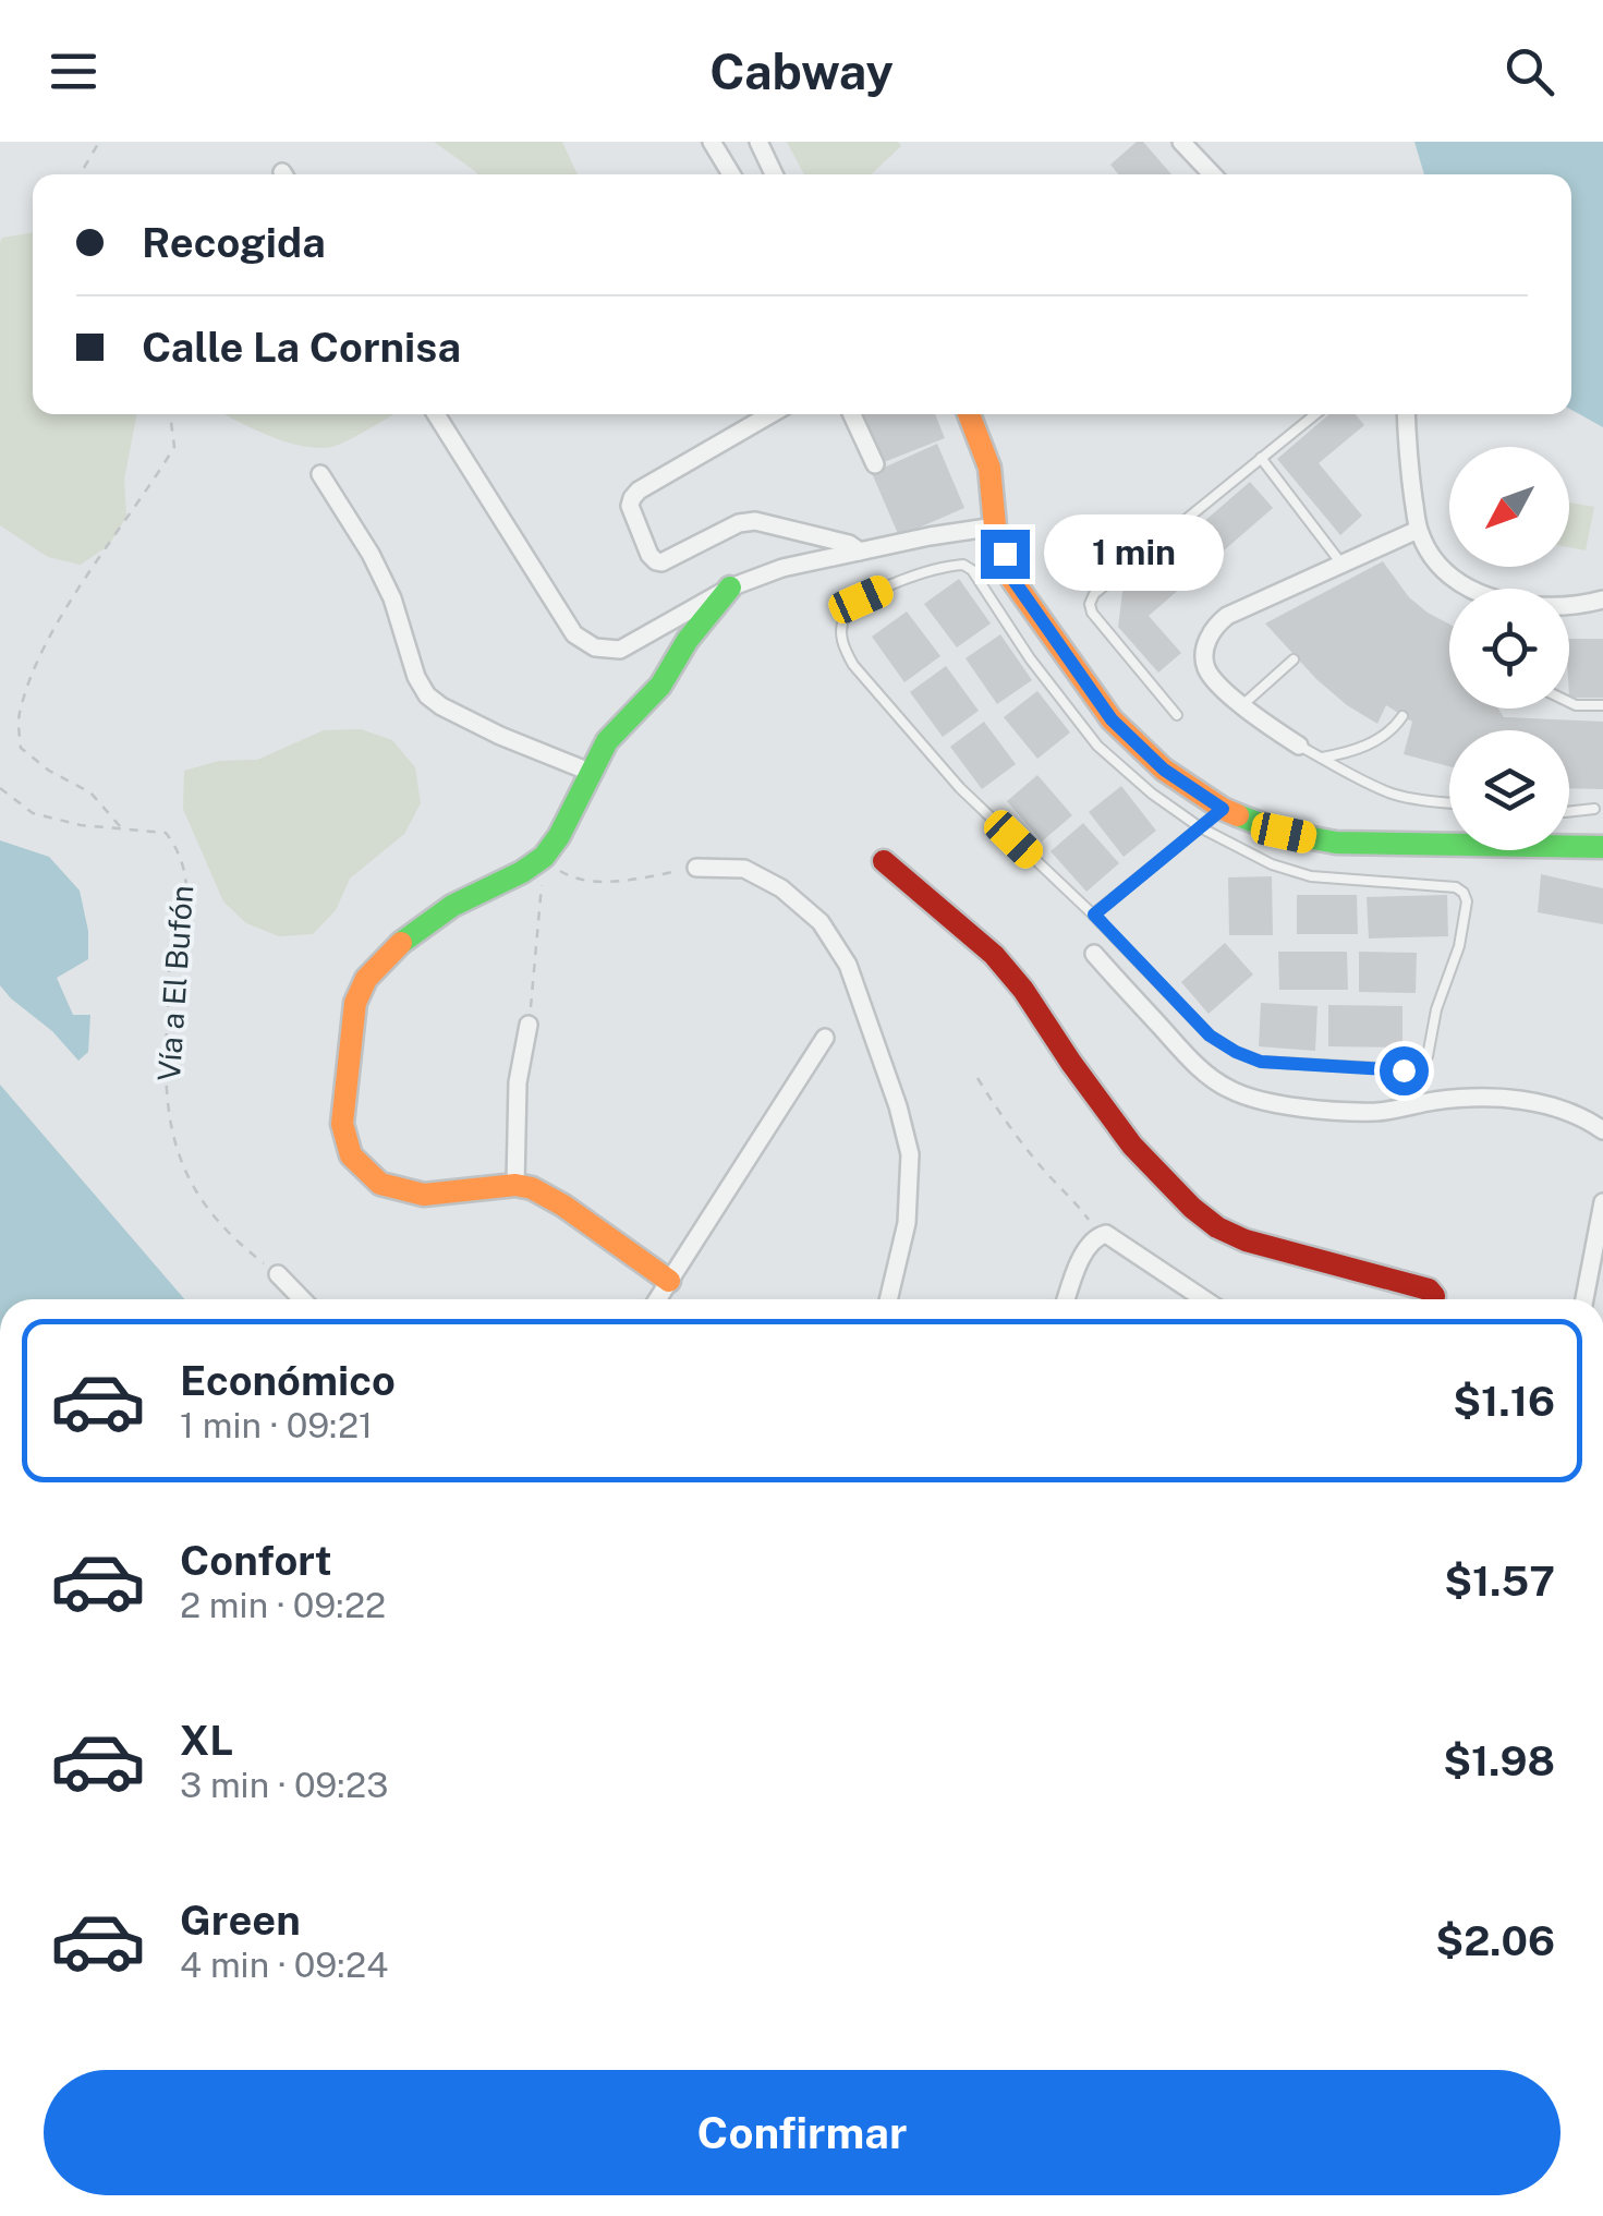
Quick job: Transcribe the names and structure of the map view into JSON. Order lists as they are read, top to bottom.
{
  "streets": {
    "path": ["Vía a El Bufón"]
  },
  "north": "bottom left",
  "page": {
    "header": "Cabway",
    "banner": ["Recogida", "Calle La Cornisa"],
    "bubble": "1 min",
    "list": [
      {
        "name": "Económico",
        "note": "1 min · 09:21",
        "value": "$1.16"
      },
      {
        "name": "Confort",
        "note": "2 min · 09:22",
        "value": "$1.57"
      },
      {
        "name": "XL",
        "note": "3 min · 09:23",
        "value": "$1.98"
      },
      {
        "name": "Green",
        "note": "4 min · 09:24",
        "value": "$2.06"
      }
    ],
    "buttons": "Confirmar"
  }
}
